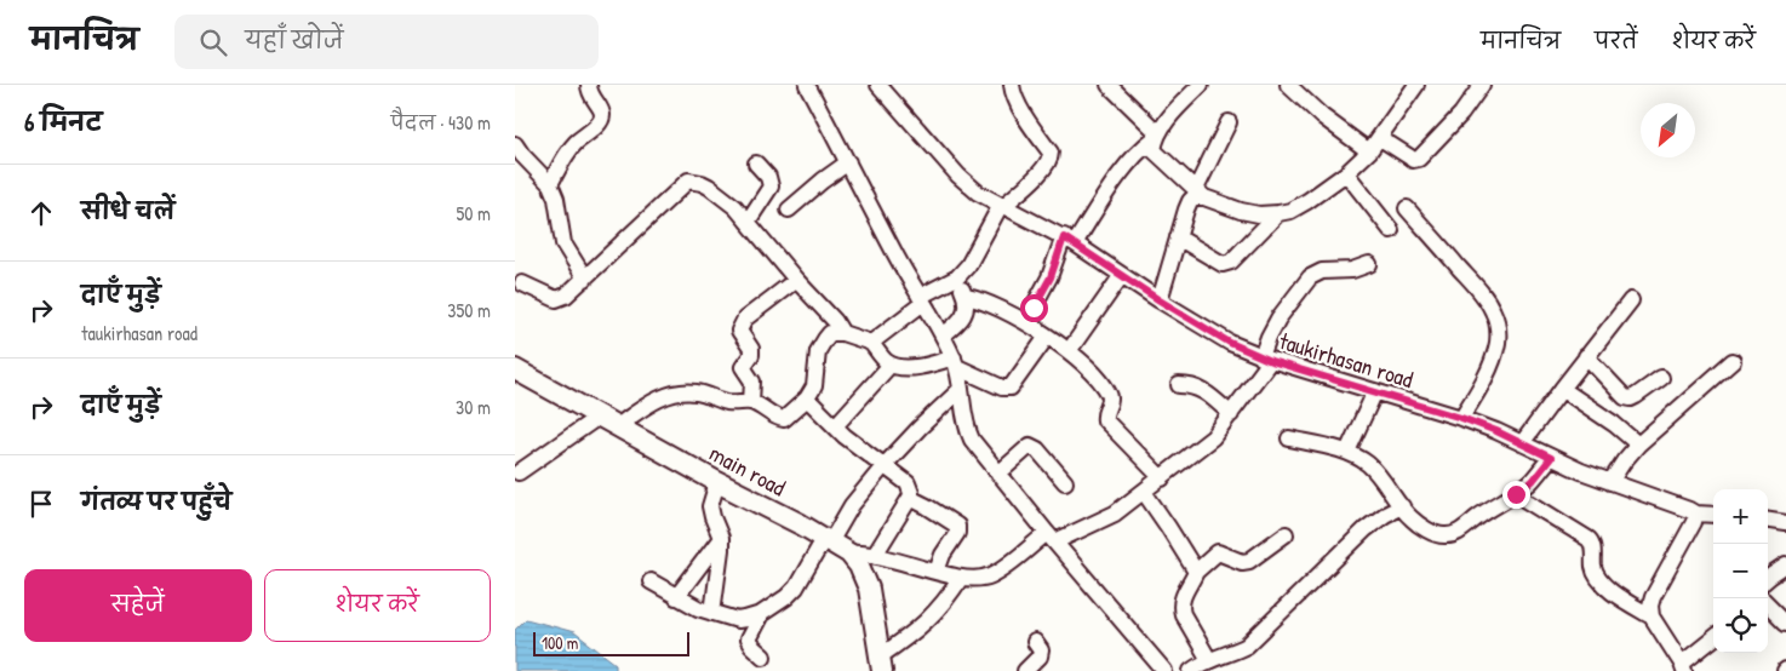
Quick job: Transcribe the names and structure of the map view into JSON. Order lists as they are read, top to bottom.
{
  "streets": {
    "main road": ["main road"],
    "street": ["taukirhasan road"]
  },
  "scale_bar": "100 m",
  "north": "bottom left",
  "page": {
    "header": "मानचित्र",
    "search": "यहाँ खोजें",
    "nav": ["मानचित्र", "परतें", "शेयर करें"],
    "heading": ["6 मिनट", "पैदल · 430 m"],
    "list": [
      ["सीधे चलें", "50 m"],
      ["दाएँ मुड़ें", "taukirhasan road", "350 m"],
      ["दाएँ मुड़ें", "30 m"],
      "गंतव्य पर पहुँचे"
    ],
    "map_buttons": ["+", "−"],
    "buttons": ["सहेजें", "शेयर करें"],
    "scale": "100 m"
  }
}
